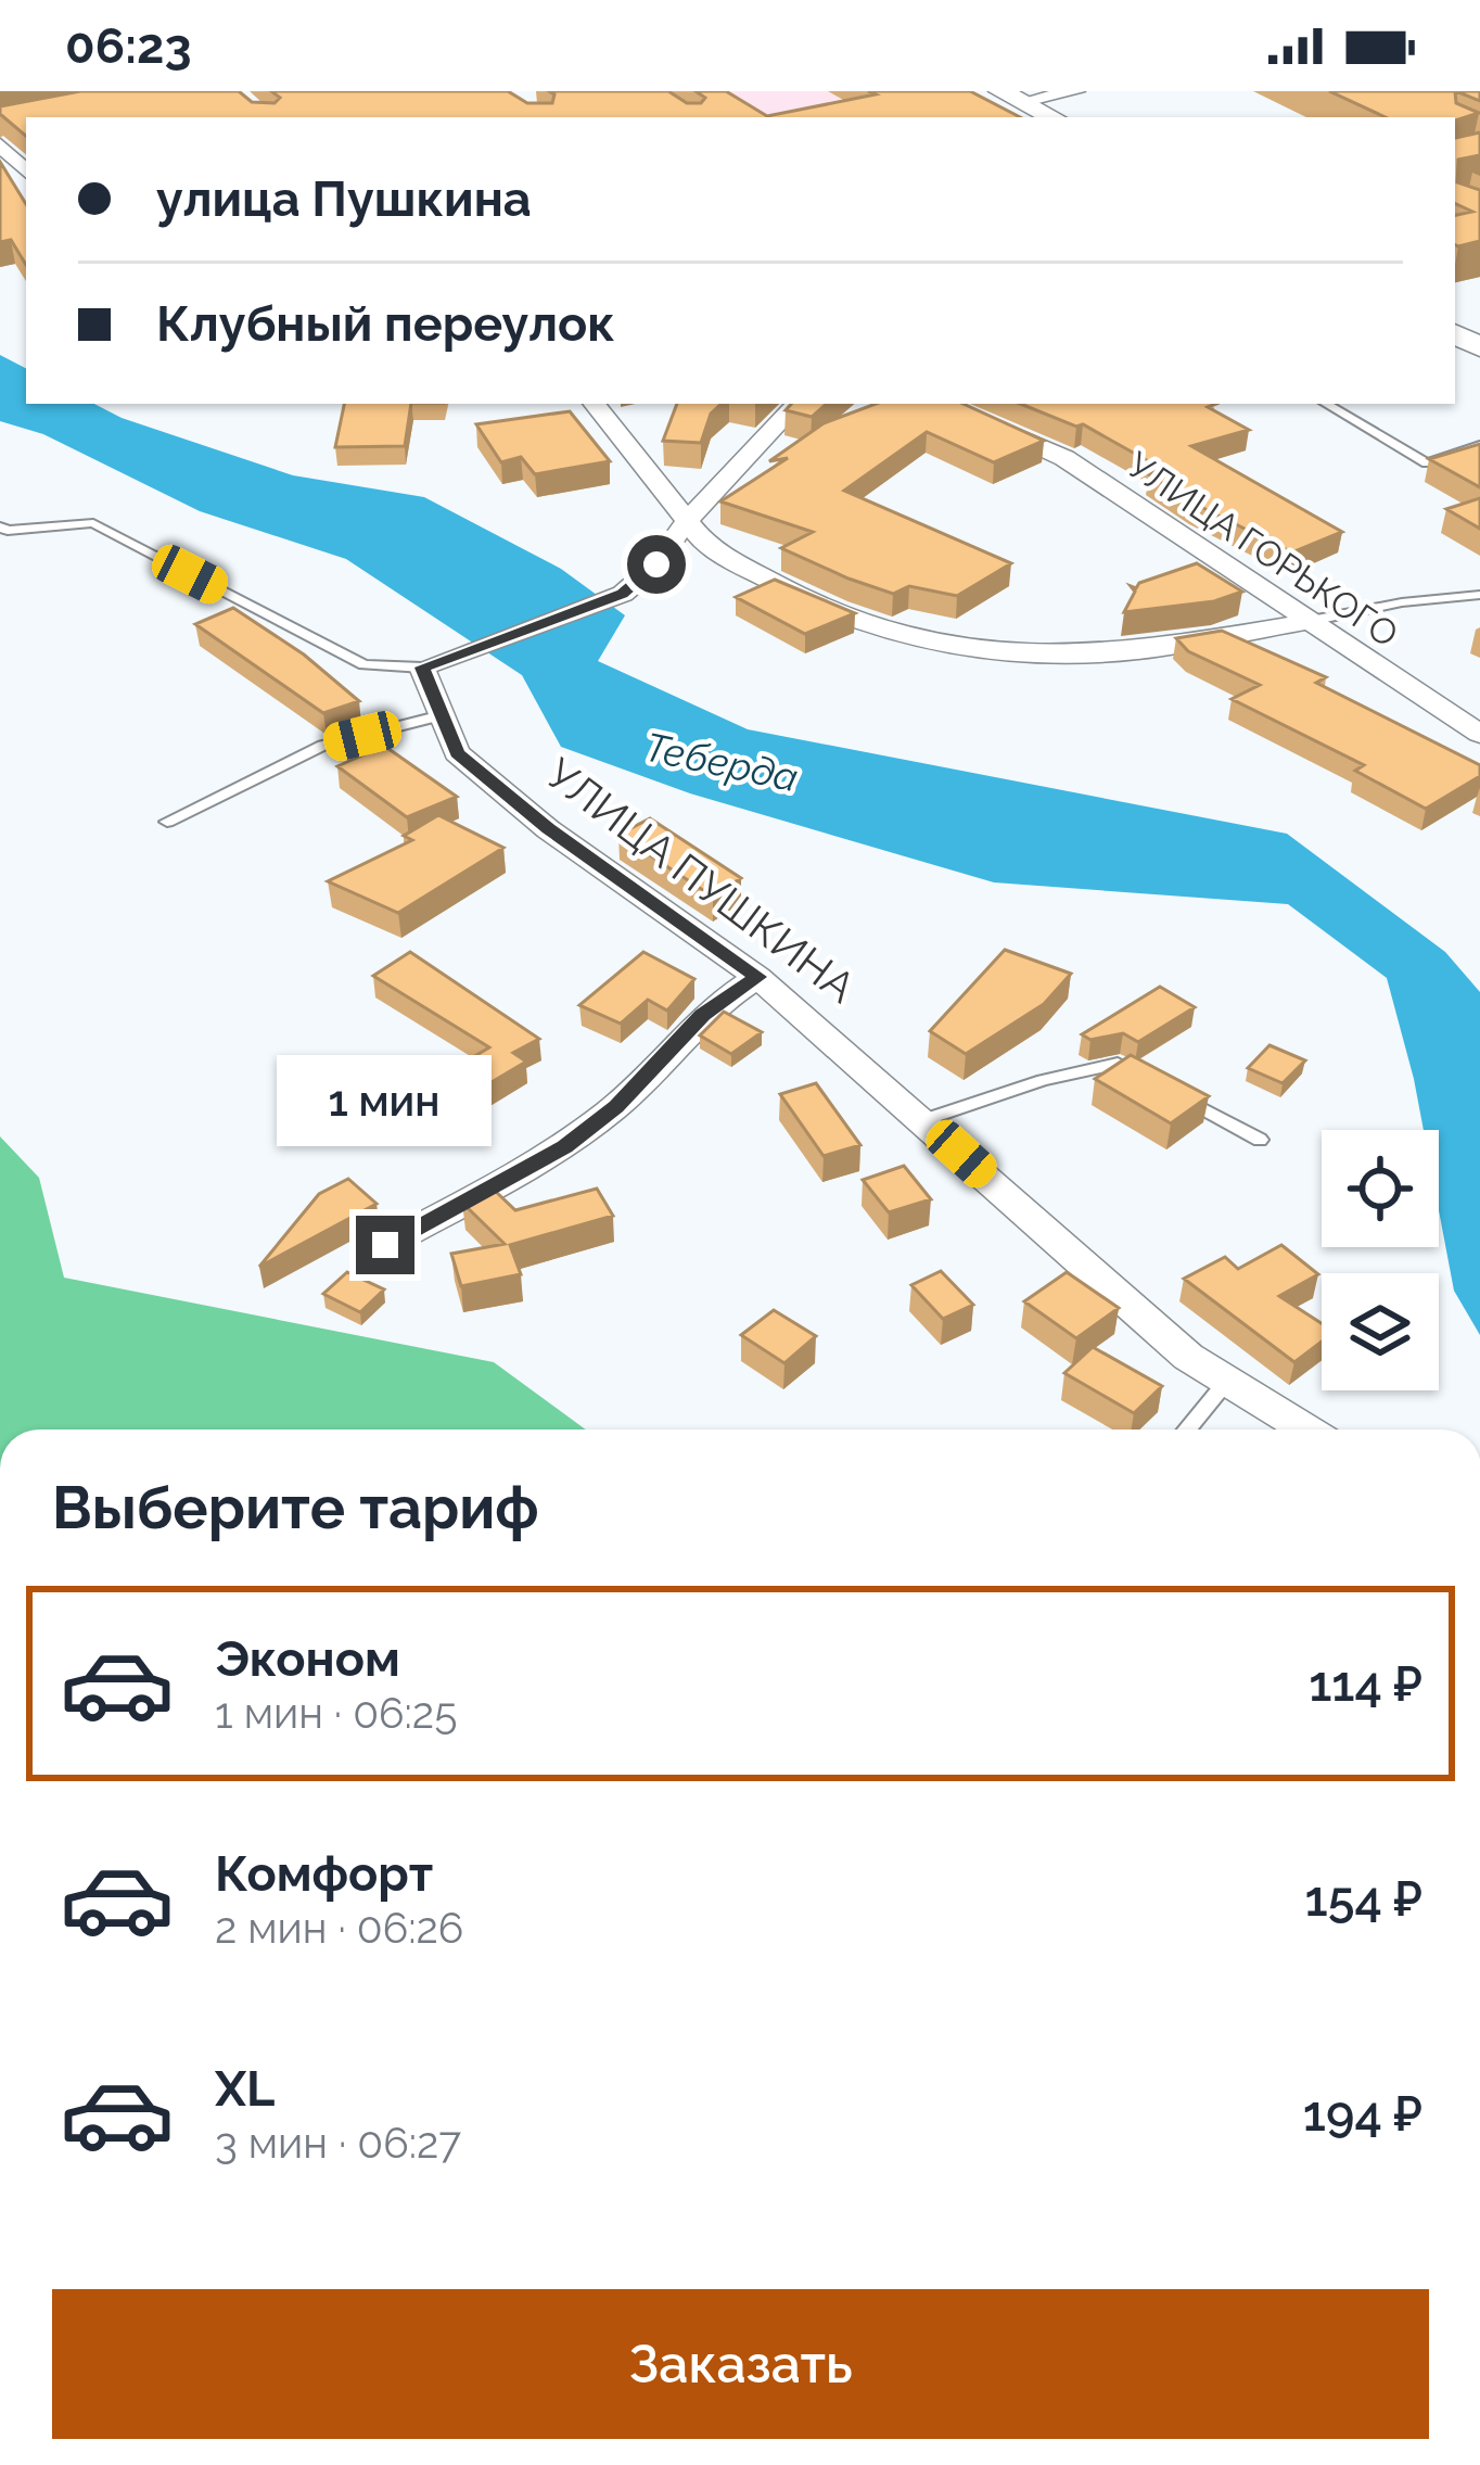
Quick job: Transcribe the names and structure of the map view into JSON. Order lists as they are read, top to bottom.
{
  "streets": {
    "street": ["УЛИЦА ГОРЬКОГО", "УЛИЦА ПУШКИНА"]
  },
  "water": ["Теберда"],
  "page": {
    "status": "06:23",
    "banner": ["улица Пушкина", "Клубный переулок"],
    "bubble": "1 мин",
    "heading": "Выберите тариф",
    "list": [
      {
        "name": "Эконом",
        "note": "1 мин · 06:25",
        "value": "114 ₽"
      },
      {
        "name": "Комфорт",
        "note": "2 мин · 06:26",
        "value": "154 ₽"
      },
      {
        "name": "XL",
        "note": "3 мин · 06:27",
        "value": "194 ₽"
      }
    ],
    "buttons": "Заказать"
  }
}
